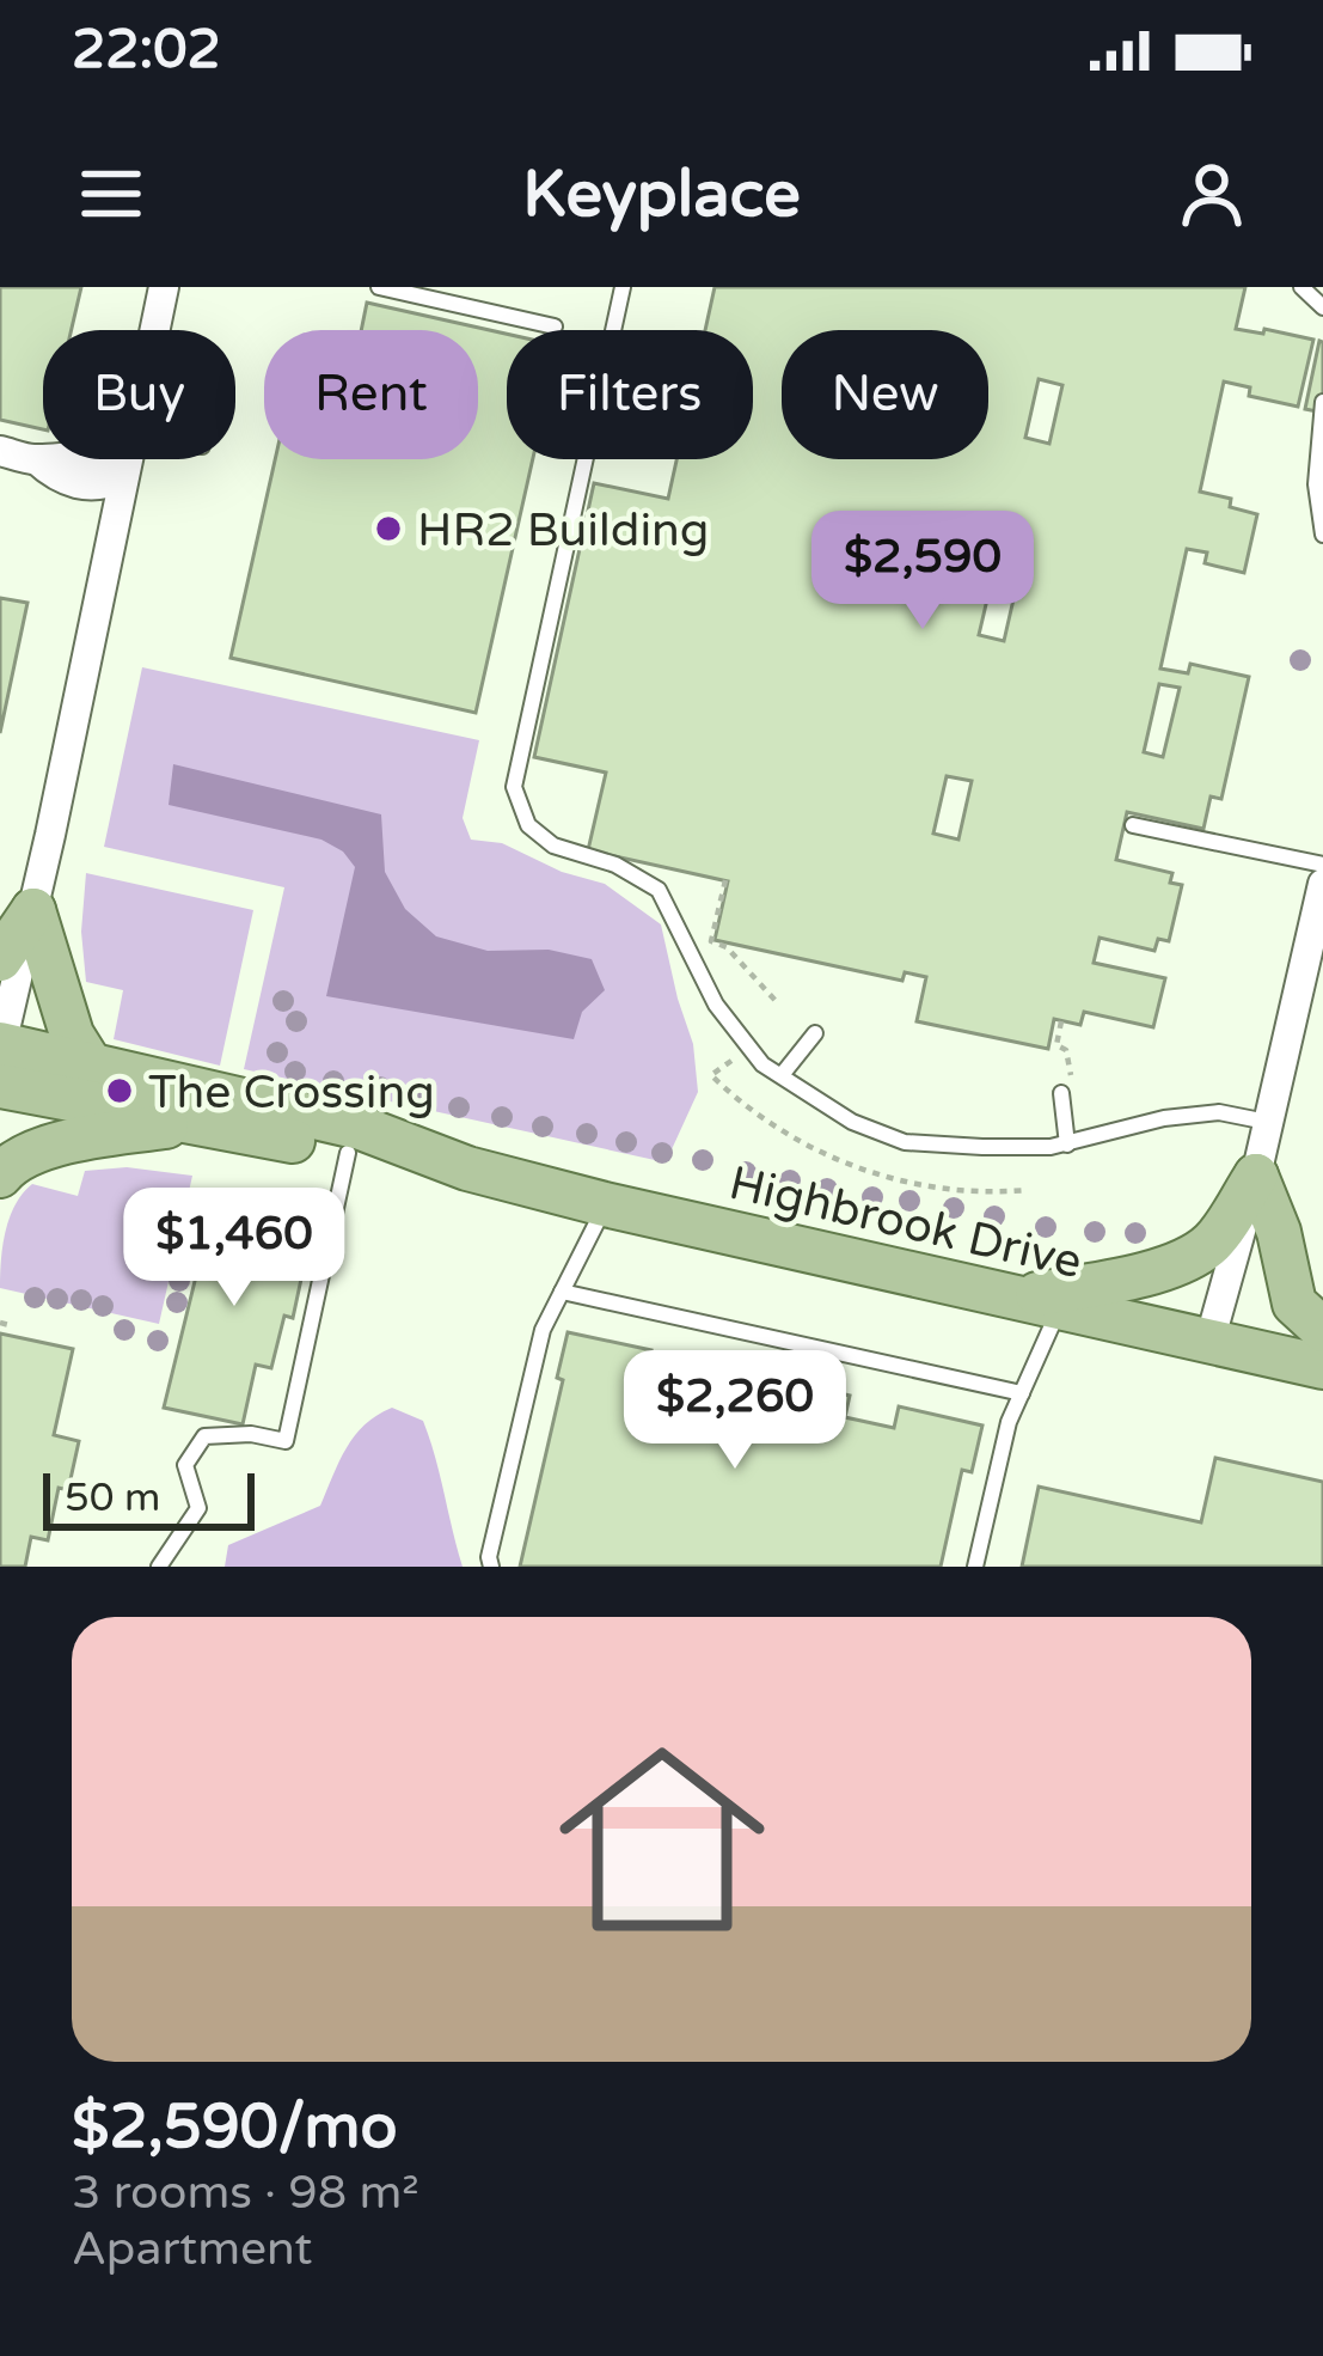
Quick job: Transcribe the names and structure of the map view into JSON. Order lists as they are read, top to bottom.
{
  "streets": {
    "main road": ["Highbrook Drive"]
  },
  "places": ["HR2 Building", "The Crossing"],
  "scale_bar": "50 m",
  "page": {
    "status": "22:02",
    "header": "Keyplace",
    "chip": [
      "Buy",
      "Rent",
      "Filters",
      "New"
    ],
    "price": ["$2,590", "$1,460", "$2,260"],
    "scale": "50 m",
    "list": [
      {
        "name": "$2,590/mo",
        "note": "3 rooms · 98 m² · Apartment"
      }
    ]
  }
}
